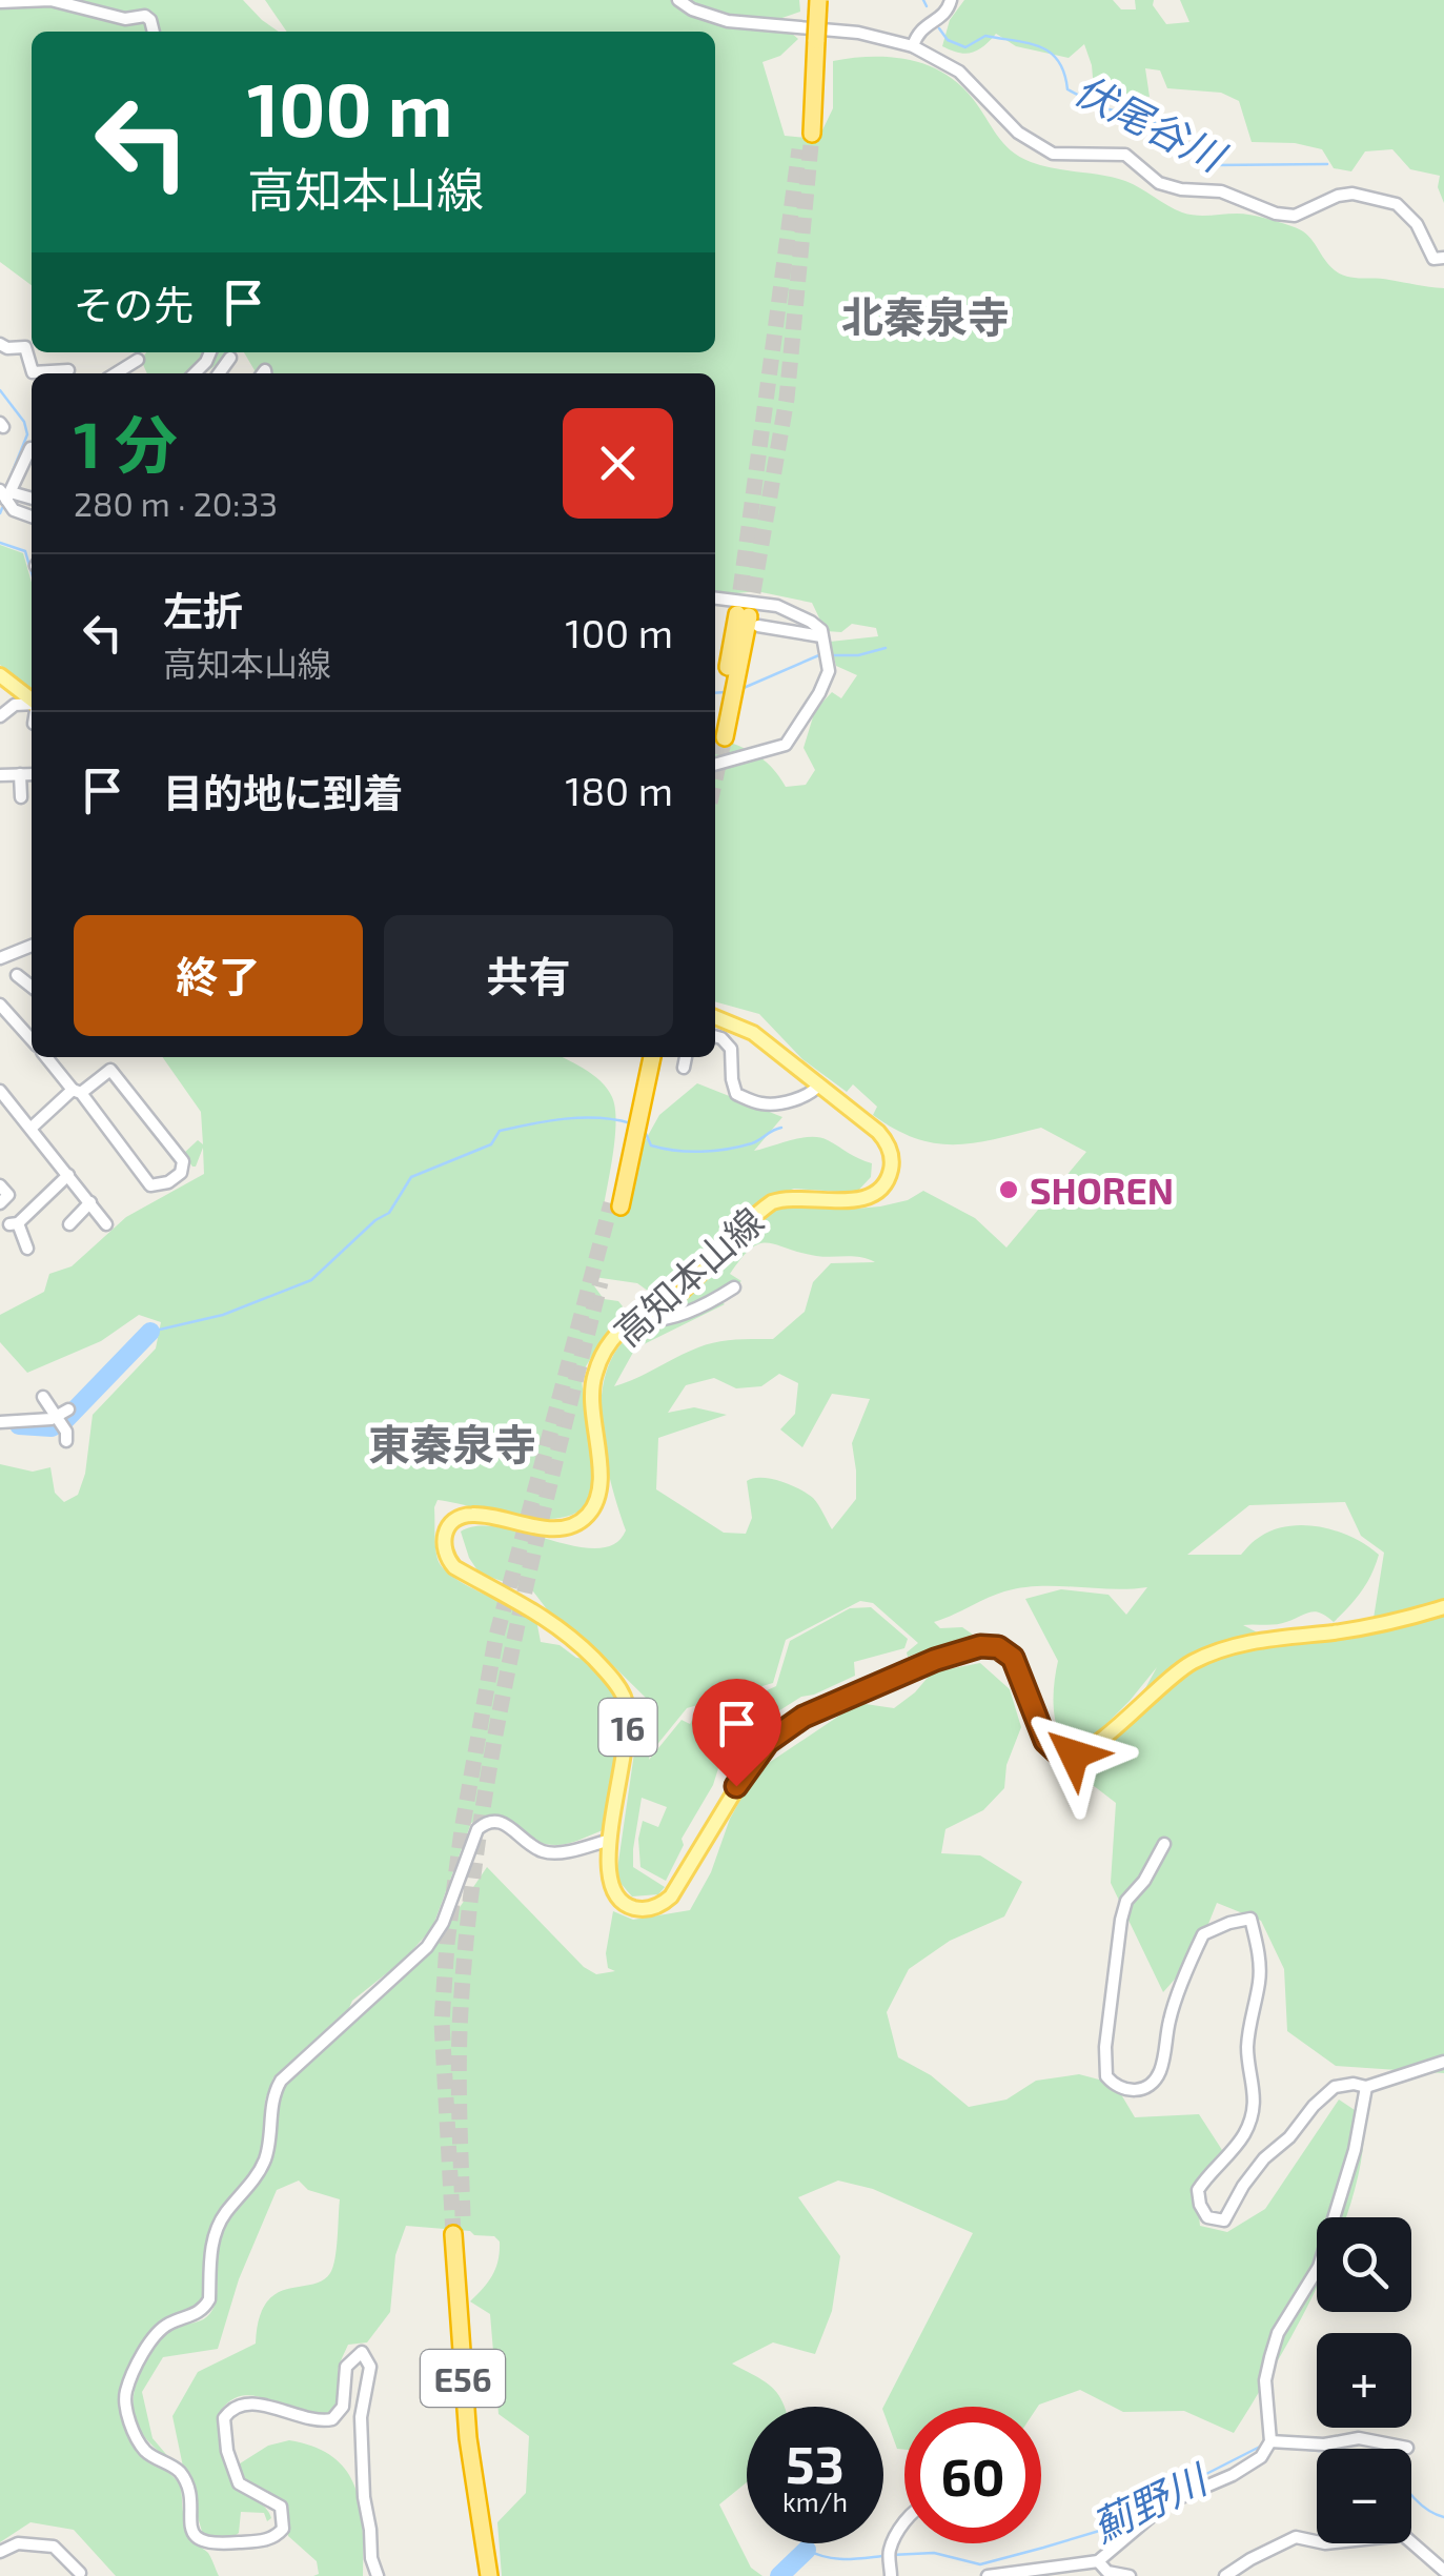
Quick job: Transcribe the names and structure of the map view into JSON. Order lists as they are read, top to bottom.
{
  "streets": {
    "highway": ["E56"],
    "main road": ["高知本山線", "16"]
  },
  "districts": ["北秦泉寺", "東秦泉寺"],
  "water": ["伏尾谷川", "薊野川"],
  "places": ["SHOREN"],
  "page": {
    "turn": ["100 m", "高知本山線"],
    "then": "その先",
    "heading": ["1 分", "280 m · 20:33"],
    "list": [
      {
        "name": "左折",
        "note": "高知本山線",
        "value": "100 m"
      },
      {
        "name": "目的地に到着",
        "value": "180 m"
      }
    ],
    "buttons": ["終了", "共有"],
    "map_buttons": ["+", "−"],
    "speed": "53 km/h",
    "limit": "60"
  }
}
